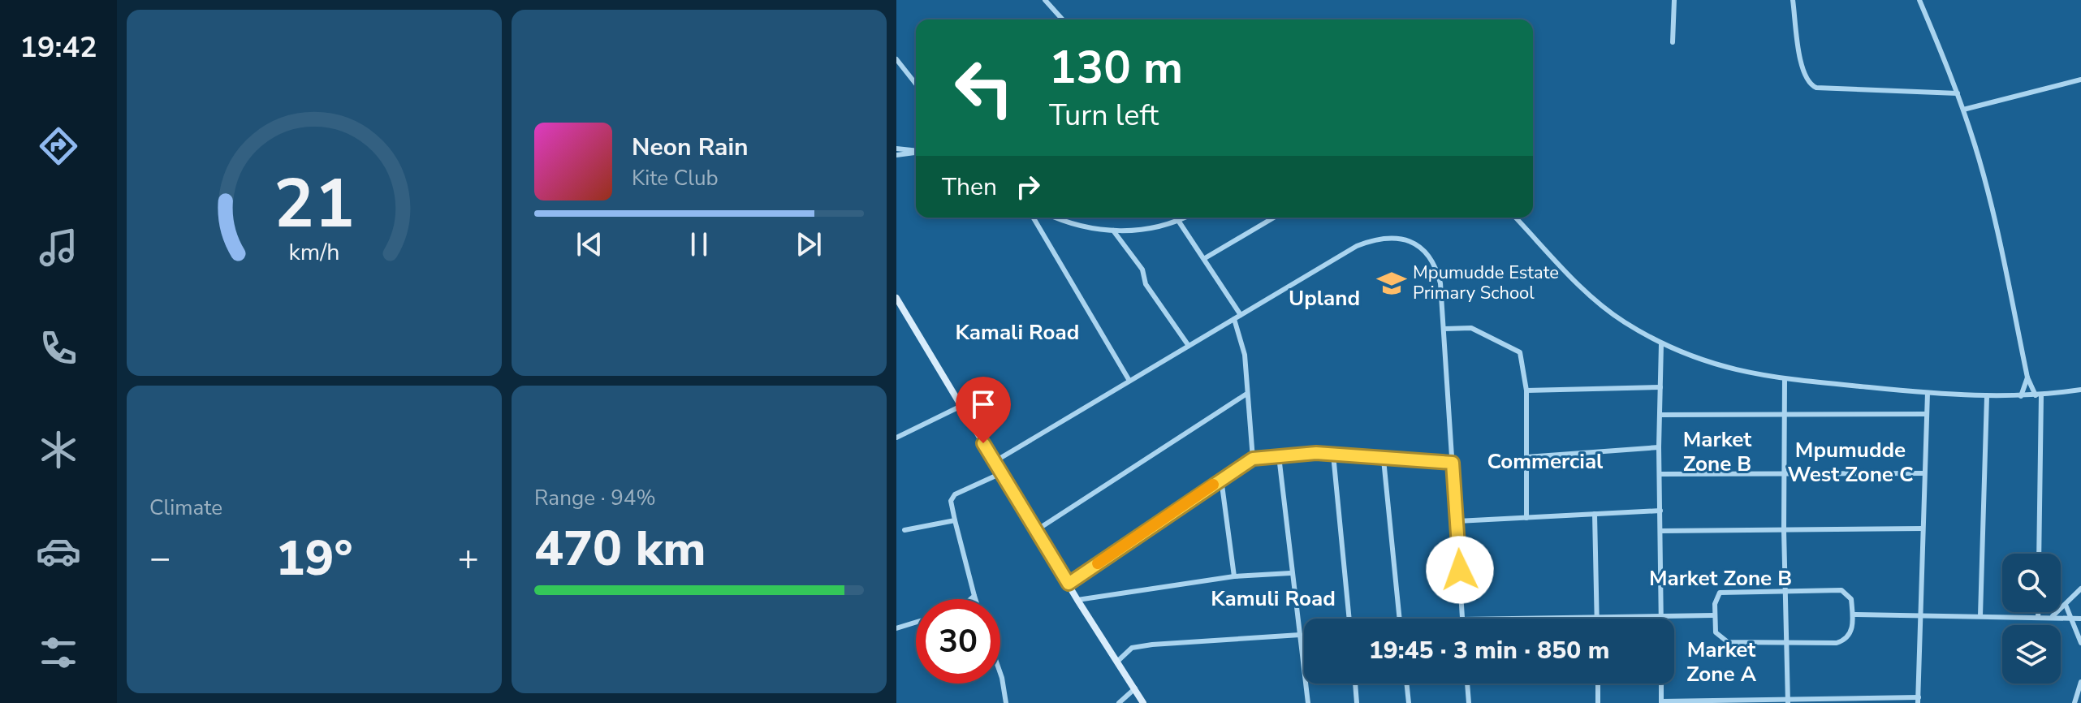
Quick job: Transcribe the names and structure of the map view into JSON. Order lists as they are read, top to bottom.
{
  "districts": [
    "Upland",
    "Kamali Road",
    "Market Zone B",
    "Mpumudde West Zone C",
    "Commercial",
    "Market Zone B",
    "Kamuli Road",
    "Market Zone A"
  ],
  "places": {
    "school or university": ["Mpumudde Estate Primary School"]
  },
  "page": {
    "tabs": "19:42",
    "turn": ["130 m", "Turn left"],
    "song": ["Neon Rain", "Kite Club"],
    "then": "Then",
    "tile": [
      "Climate",
      ["Range · 94%", "470 km"]
    ],
    "heat": ["−", "19°", "+"],
    "limit": "30",
    "trip": "19:45 · 3 min · 850 m",
    "gauge": ["21", "km/h"]
  }
}
